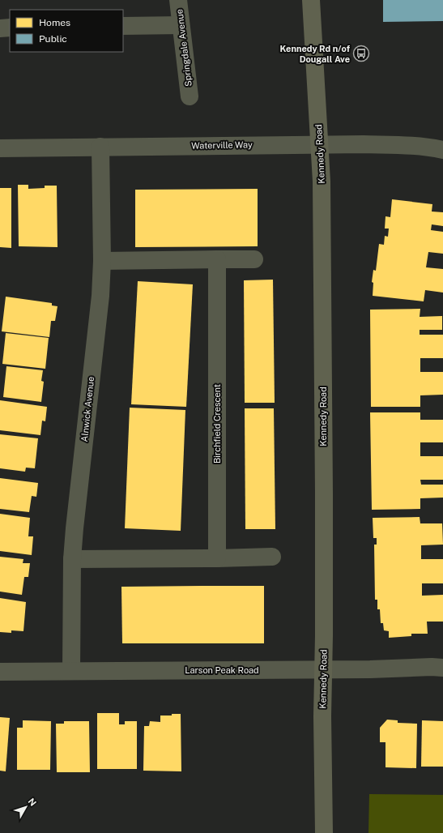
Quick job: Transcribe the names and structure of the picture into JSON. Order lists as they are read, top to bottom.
{
  "streets": {
    "main road": ["Kennedy Road"],
    "street": [
      "Springdale Avenue",
      "Waterville Way",
      "Alnwick Avenue",
      "Birchfield Crescent",
      "Larson Peak Road"
    ]
  },
  "crossings": [
    ["Waterville Way", "Kennedy Road"],
    ["Waterville Way", "Alnwick Avenue"],
    ["Kennedy Road", "Larson Peak Road"],
    ["Alnwick Avenue", "Larson Peak Road"]
  ],
  "places": {
    "bus stop": ["Kennedy Rd n/of Dougall Ave"]
  },
  "legend": ["Homes", "Public"],
  "north": "top right"
}
